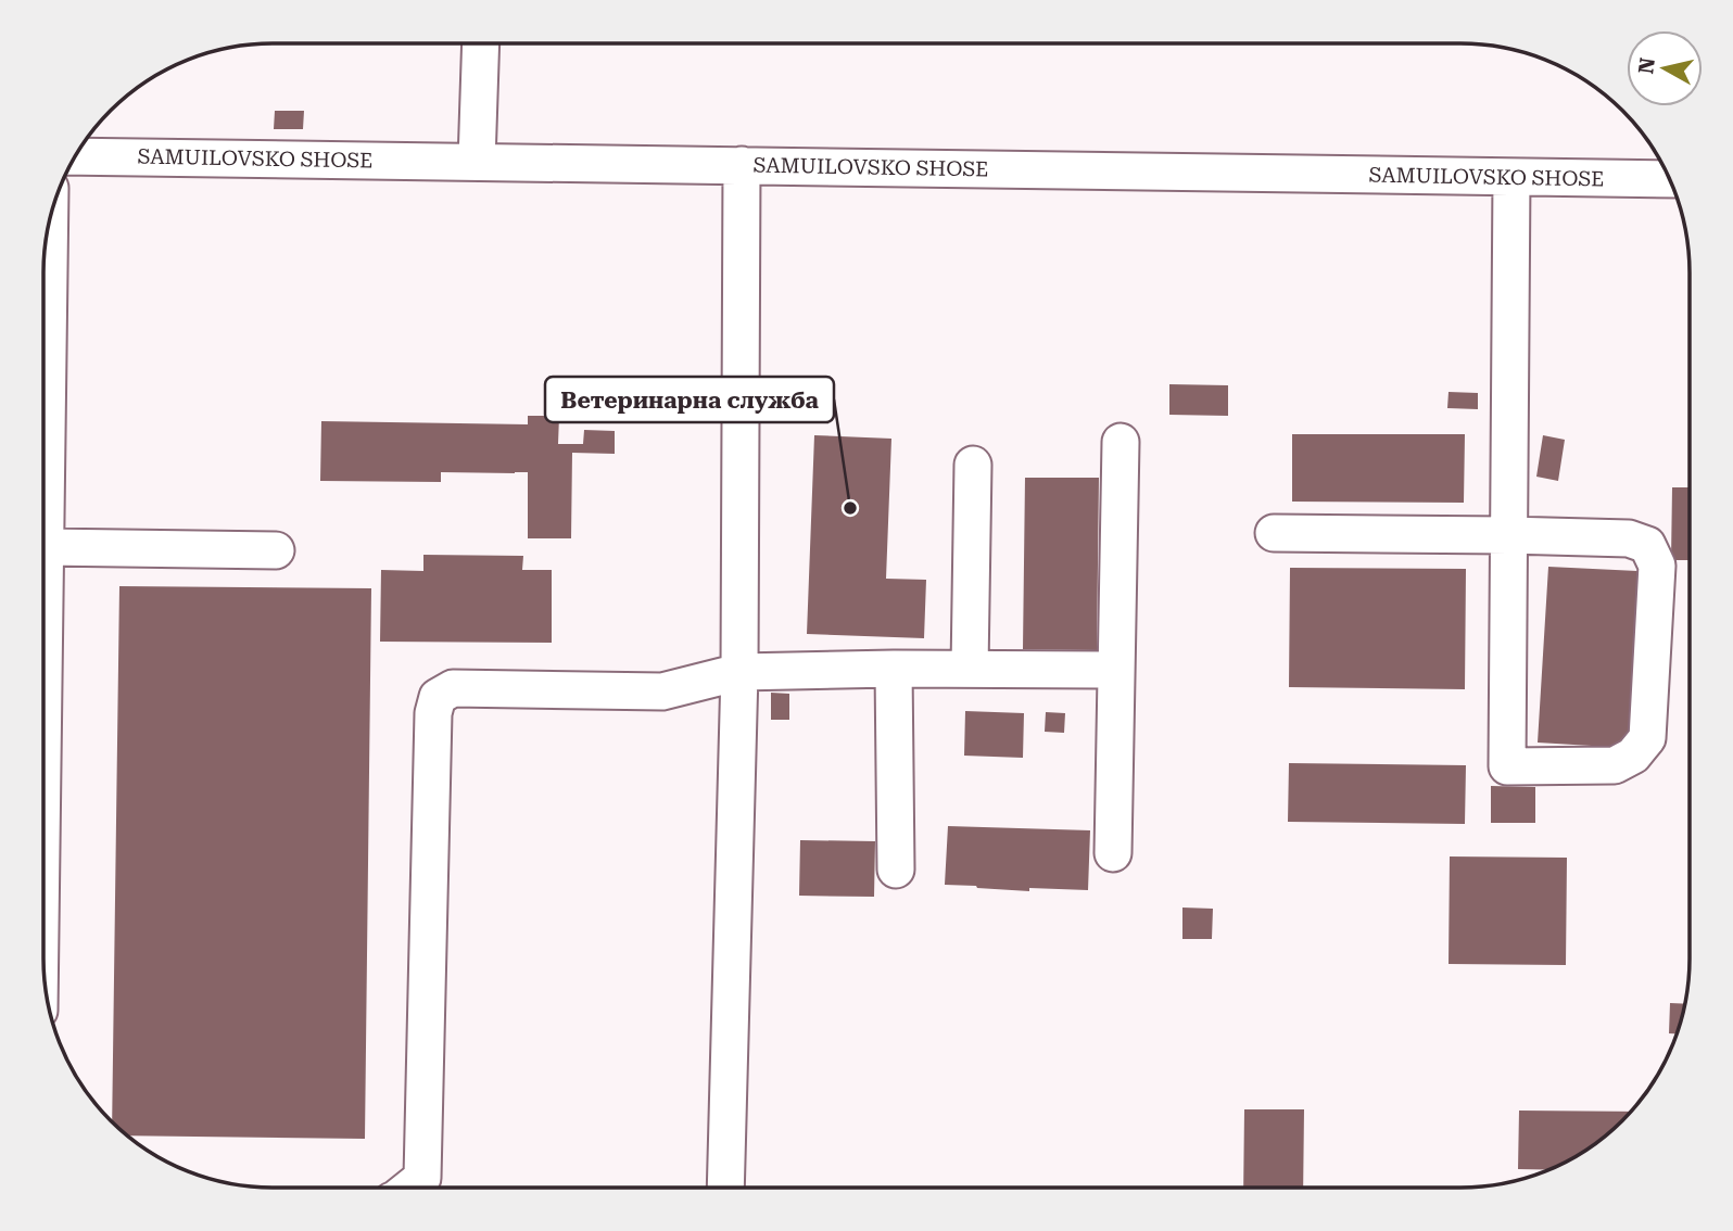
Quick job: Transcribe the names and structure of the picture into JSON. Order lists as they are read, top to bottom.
{
  "streets": {
    "street": ["SAMUILOVSKO SHOSE"]
  },
  "places": ["Ветеринарна служба"],
  "north": "left"
}
